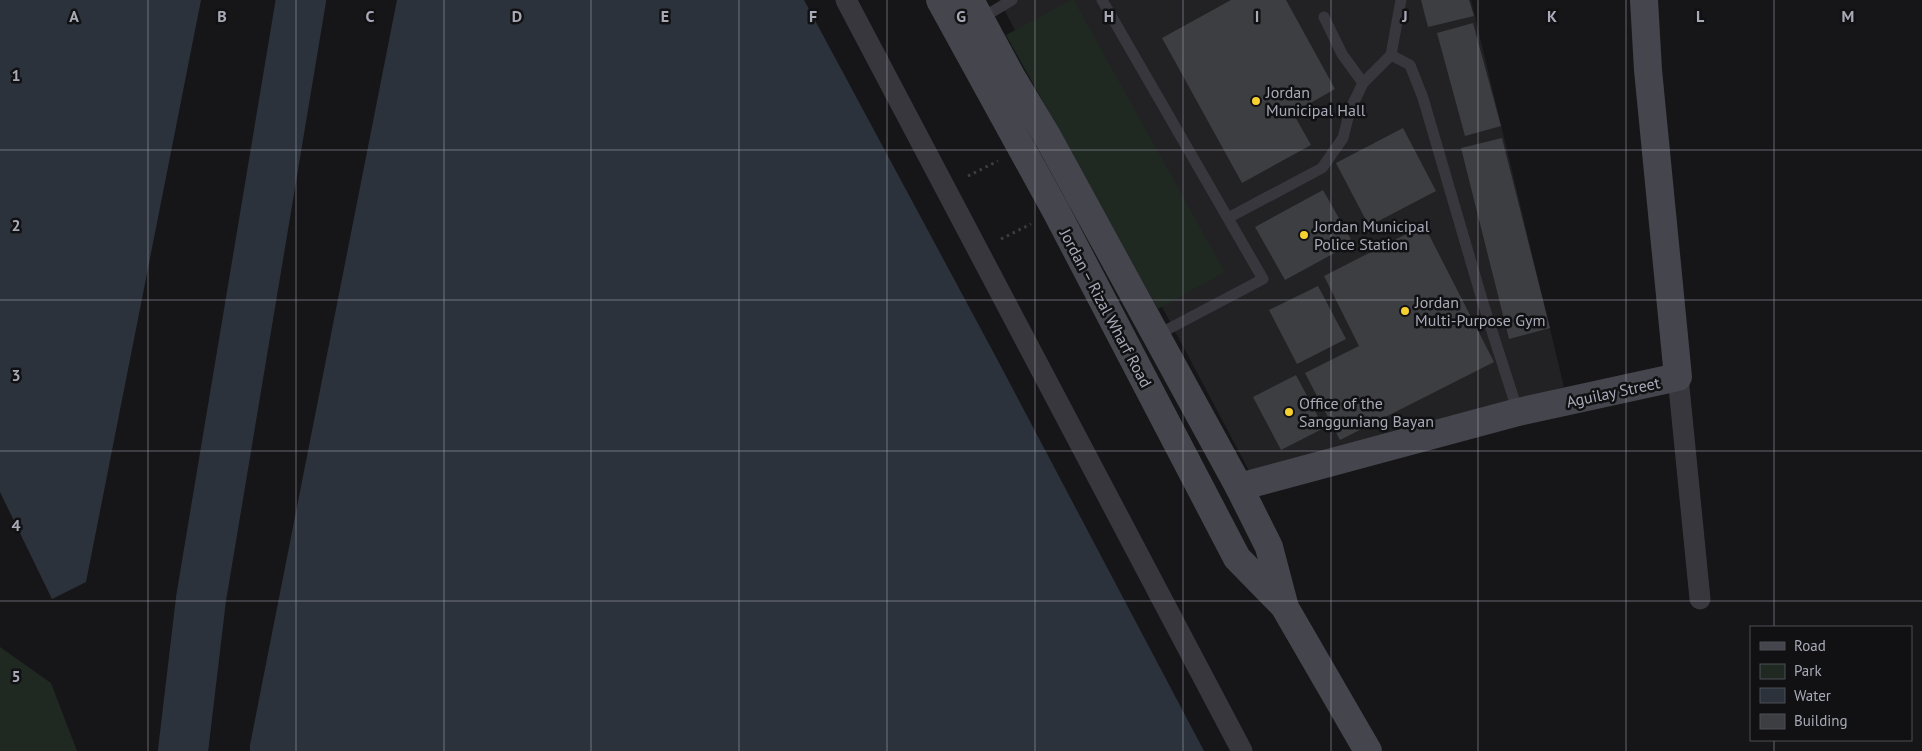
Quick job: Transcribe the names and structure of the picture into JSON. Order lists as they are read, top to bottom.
{
  "streets": {
    "main road": ["Jordan – Rizal Wharf Road", "Aguilay Street"]
  },
  "crossings": [
    ["Jordan – Rizal Wharf Road", "Aguilay Street"]
  ],
  "places": [
    "Jordan Municipal Hall",
    "Jordan Municipal Police Station",
    "Jordan Multi-Purpose Gym",
    "Office of the Sangguniang Bayan"
  ],
  "legend": [
    "Road",
    "Park",
    "Water",
    "Building"
  ],
  "grid": {
    "columns": [
      "A",
      "B",
      "C",
      "D",
      "E",
      "F",
      "G",
      "H",
      "I",
      "J",
      "K",
      "L",
      "M"
    ],
    "rows": [
      "1",
      "2",
      "3",
      "4",
      "5"
    ]
  }
}
